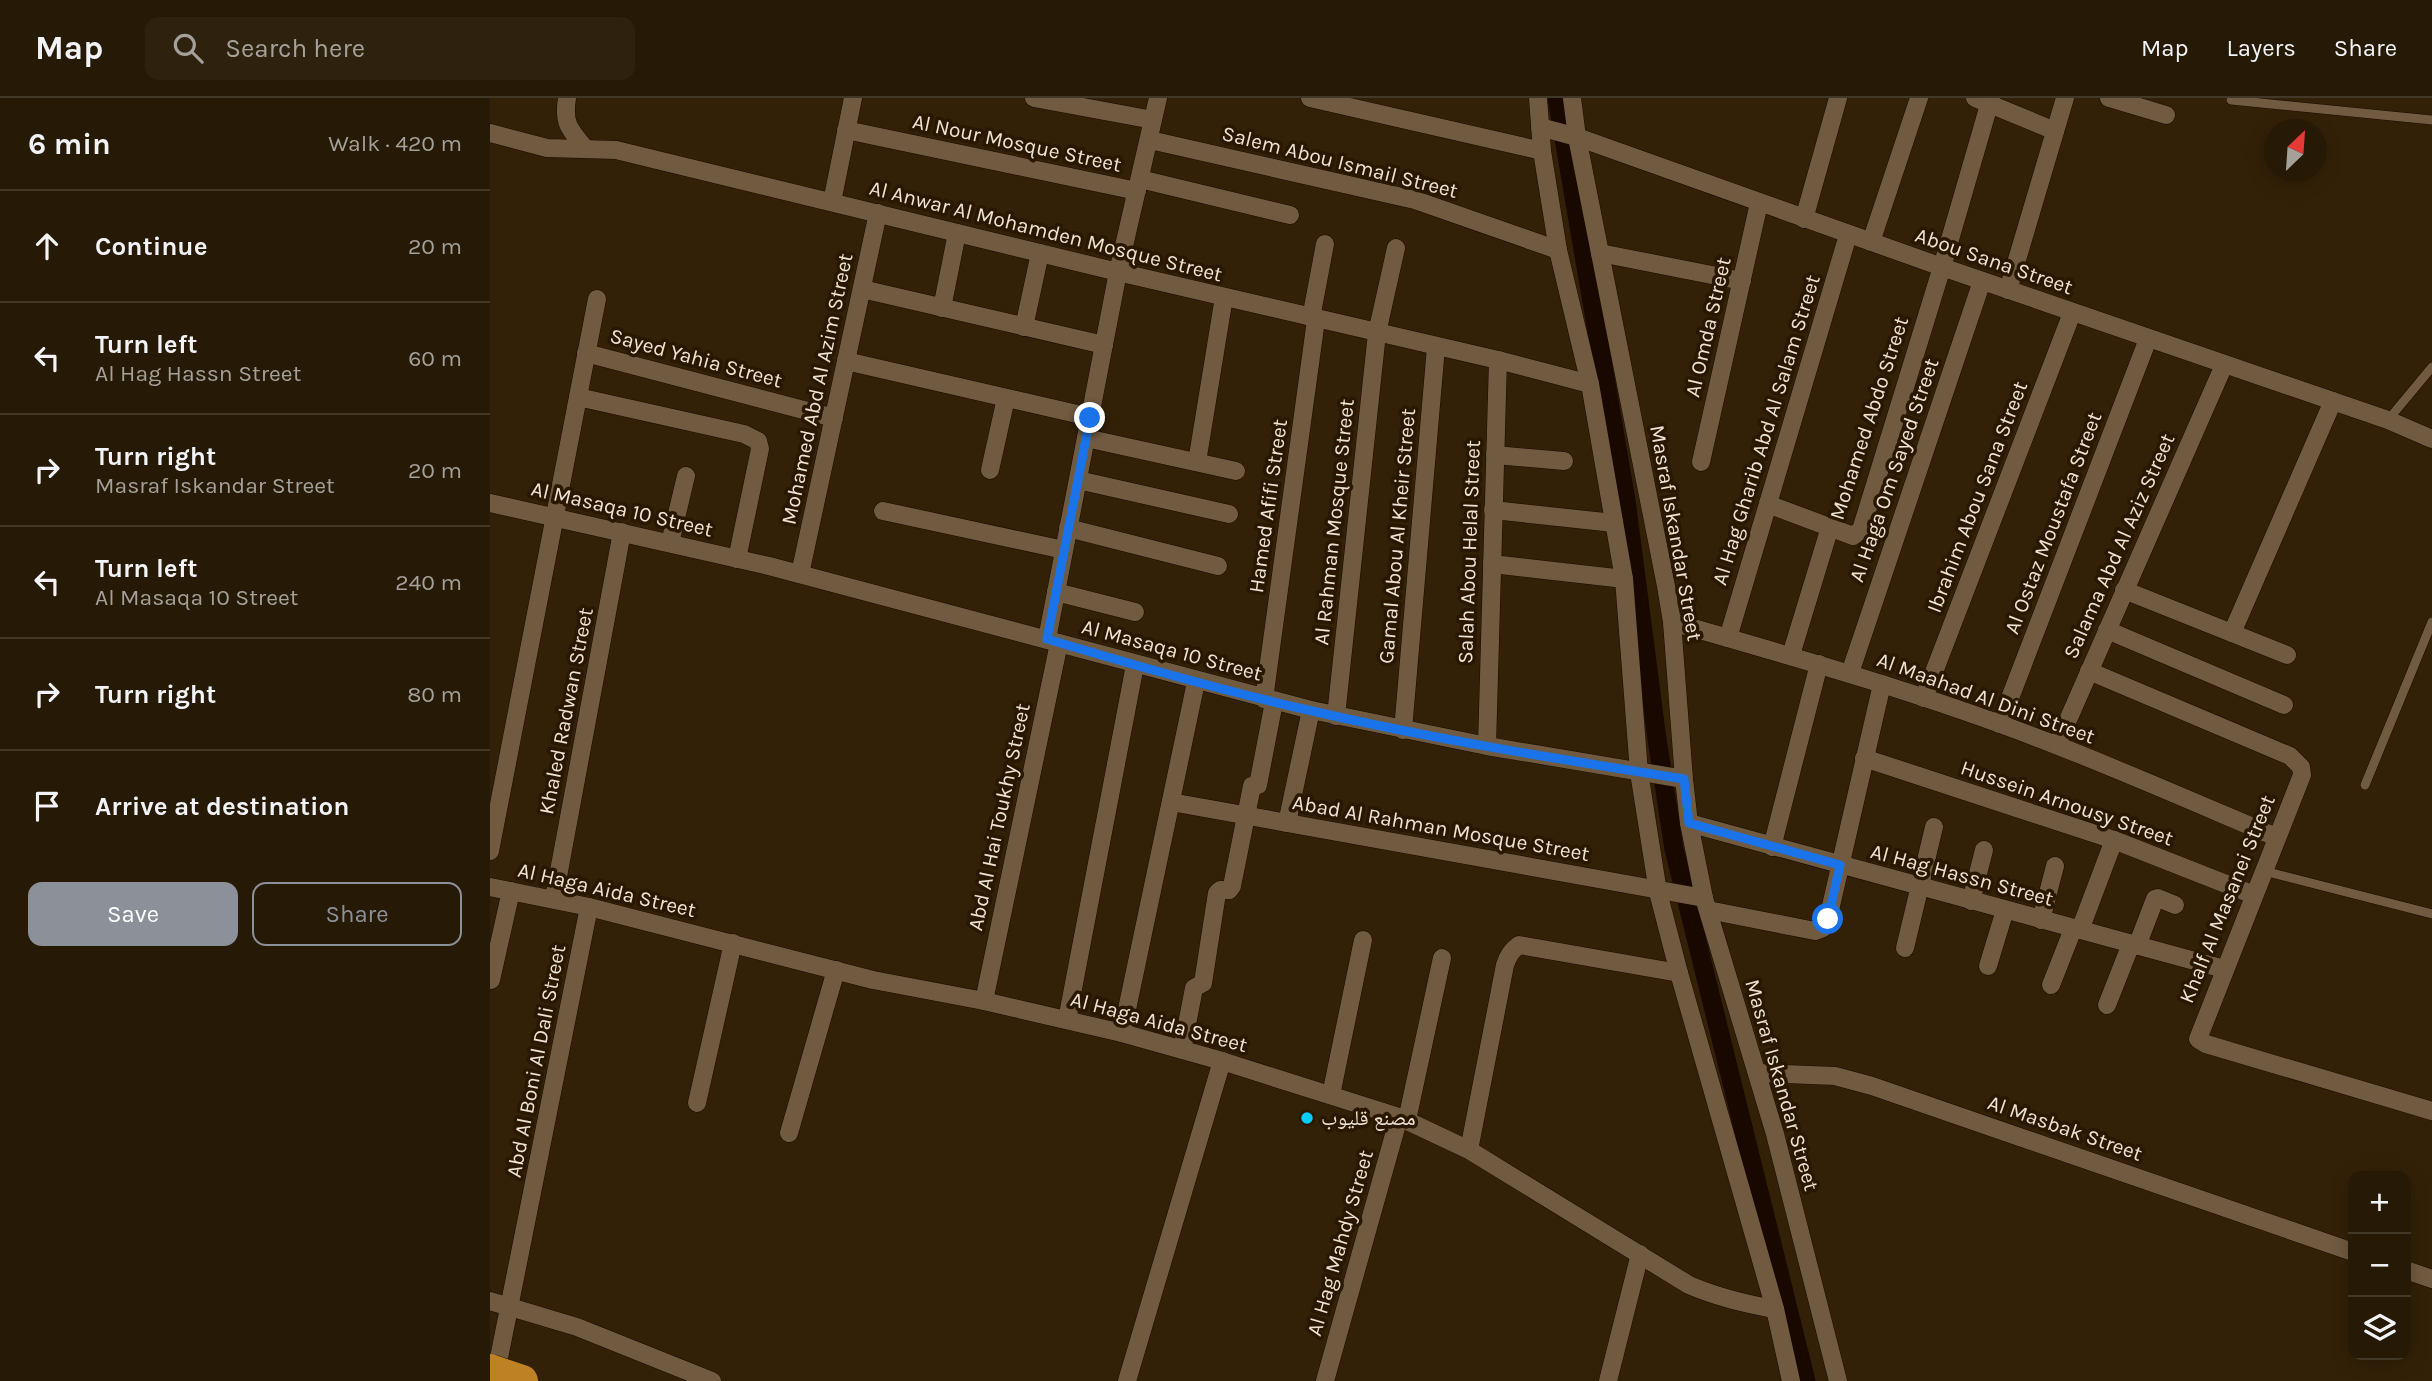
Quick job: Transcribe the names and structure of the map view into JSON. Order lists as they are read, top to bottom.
{
  "streets": {
    "street": [
      "Al Nour Mosque Street",
      "Salem Abou Ismail Street",
      "Al Anwar Al Mohamden Mosque Street",
      "Abou Sana Street",
      "Al Omda Street",
      "Sayed Yahia Street",
      "Mohamed Abd Al Azim Street",
      "Mohamed Abdo Street",
      "Al Hag Gharib Abd Al Salam Street",
      "Al Haga Om Sayed Street",
      "Ibrahim Abou Sana Street",
      "Hamed Afifi Street",
      "Al Masaqa 10 Street",
      "Al Rahman Mosque Street",
      "Al Ostaz Moustafa Street",
      "Masraf Iskandar Street",
      "Gamal Abou Al Kheir Street",
      "Salama Abd Al Aziz Street",
      "Salah Abou Helal Street",
      "Al Maahad Al Dini Street",
      "Khaled Radwan Street",
      "Hussein Arnousy Street",
      "Abd Al Hai Toukhy Street",
      "Abad Al Rahman Mosque Street",
      "Al Hag Hassn Street",
      "Al Haga Aida Street",
      "Khalf Al Masanei Street",
      "Abd Al Boni Al Dali Street",
      "Al Masbak Street",
      "Al Hag Mahdy Street"
    ]
  },
  "crossings": [
    ["Al Nour Mosque Street", "Abd Al Hai Toukhy Street"],
    ["Salem Abou Ismail Street", "Abd Al Hai Toukhy Street"],
    ["Al Anwar Al Mohamden Mosque Street", "Mohamed Abd Al Azim Street"],
    ["Al Anwar Al Mohamden Mosque Street", "Hamed Afifi Street"],
    ["Al Anwar Al Mohamden Mosque Street", "Al Rahman Mosque Street"],
    ["Al Anwar Al Mohamden Mosque Street", "Gamal Abou Al Kheir Street"],
    ["Al Anwar Al Mohamden Mosque Street", "Salah Abou Helal Street"],
    ["Al Anwar Al Mohamden Mosque Street", "Abd Al Hai Toukhy Street"],
    ["Abou Sana Street", "Al Omda Street"],
    ["Abou Sana Street", "Mohamed Abdo Street"],
    ["Abou Sana Street", "Al Hag Gharib Abd Al Salam Street"],
    ["Abou Sana Street", "Al Haga Om Sayed Street"],
    ["Abou Sana Street", "Ibrahim Abou Sana Street"],
    ["Abou Sana Street", "Al Ostaz Moustafa Street"],
    ["Abou Sana Street", "Masraf Iskandar Street"],
    ["Abou Sana Street", "Salama Abd Al Aziz Street"],
    ["Sayed Yahia Street", "Mohamed Abd Al Azim Street"],
    ["Mohamed Abd Al Azim Street", "Al Masaqa 10 Street"],
    ["Mohamed Abdo Street", "Al Hag Gharib Abd Al Salam Street"],
    ["Al Hag Gharib Abd Al Salam Street", "Al Maahad Al Dini Street"],
    ["Al Haga Om Sayed Street", "Al Maahad Al Dini Street"],
    ["Ibrahim Abou Sana Street", "Al Maahad Al Dini Street"],
    ["Hamed Afifi Street", "Al Masaqa 10 Street"],
    ["Hamed Afifi Street", "Abad Al Rahman Mosque Street"],
    ["Hamed Afifi Street", "Al Haga Aida Street"],
    ["Al Masaqa 10 Street", "Al Rahman Mosque Street"],
    ["Al Masaqa 10 Street", "Masraf Iskandar Street"],
    ["Al Masaqa 10 Street", "Gamal Abou Al Kheir Street"],
    ["Al Masaqa 10 Street", "Salah Abou Helal Street"],
    ["Al Masaqa 10 Street", "Khaled Radwan Street"],
    ["Al Masaqa 10 Street", "Abd Al Hai Toukhy Street"],
    ["Al Ostaz Moustafa Street", "Al Maahad Al Dini Street"],
    ["Masraf Iskandar Street", "Al Maahad Al Dini Street"],
    ["Masraf Iskandar Street", "Abad Al Rahman Mosque Street"],
    ["Masraf Iskandar Street", "Al Hag Hassn Street"],
    ["Masraf Iskandar Street", "Al Masbak Street"],
    ["Salama Abd Al Aziz Street", "Al Maahad Al Dini Street"],
    ["Salama Abd Al Aziz Street", "Khalf Al Masanei Street"],
    ["Al Maahad Al Dini Street", "Khalf Al Masanei Street"],
    ["Khaled Radwan Street", "Al Haga Aida Street"],
    ["Hussein Arnousy Street", "Khalf Al Masanei Street"],
    ["Abd Al Hai Toukhy Street", "Al Haga Aida Street"],
    ["Abad Al Rahman Mosque Street", "Al Hag Hassn Street"],
    ["Al Hag Hassn Street", "Khalf Al Masanei Street"],
    ["Al Haga Aida Street", "Abd Al Boni Al Dali Street"],
    ["Al Haga Aida Street", "Al Hag Mahdy Street"]
  ],
  "places": ["مصنع قليوب"],
  "north": "top right",
  "page": {
    "header": "Map",
    "search": "Search here",
    "nav": ["Map", "Layers", "Share"],
    "heading": ["6 min", "Walk · 420 m"],
    "list": [
      ["Continue", "20 m"],
      ["Turn left", "Al Hag Hassn Street", "60 m"],
      ["Turn right", "Masraf Iskandar Street", "20 m"],
      ["Turn left", "Al Masaqa 10 Street", "240 m"],
      ["Turn right", "80 m"],
      "Arrive at destination"
    ],
    "buttons": ["Save", "Share"],
    "map_buttons": ["+", "−"]
  }
}
